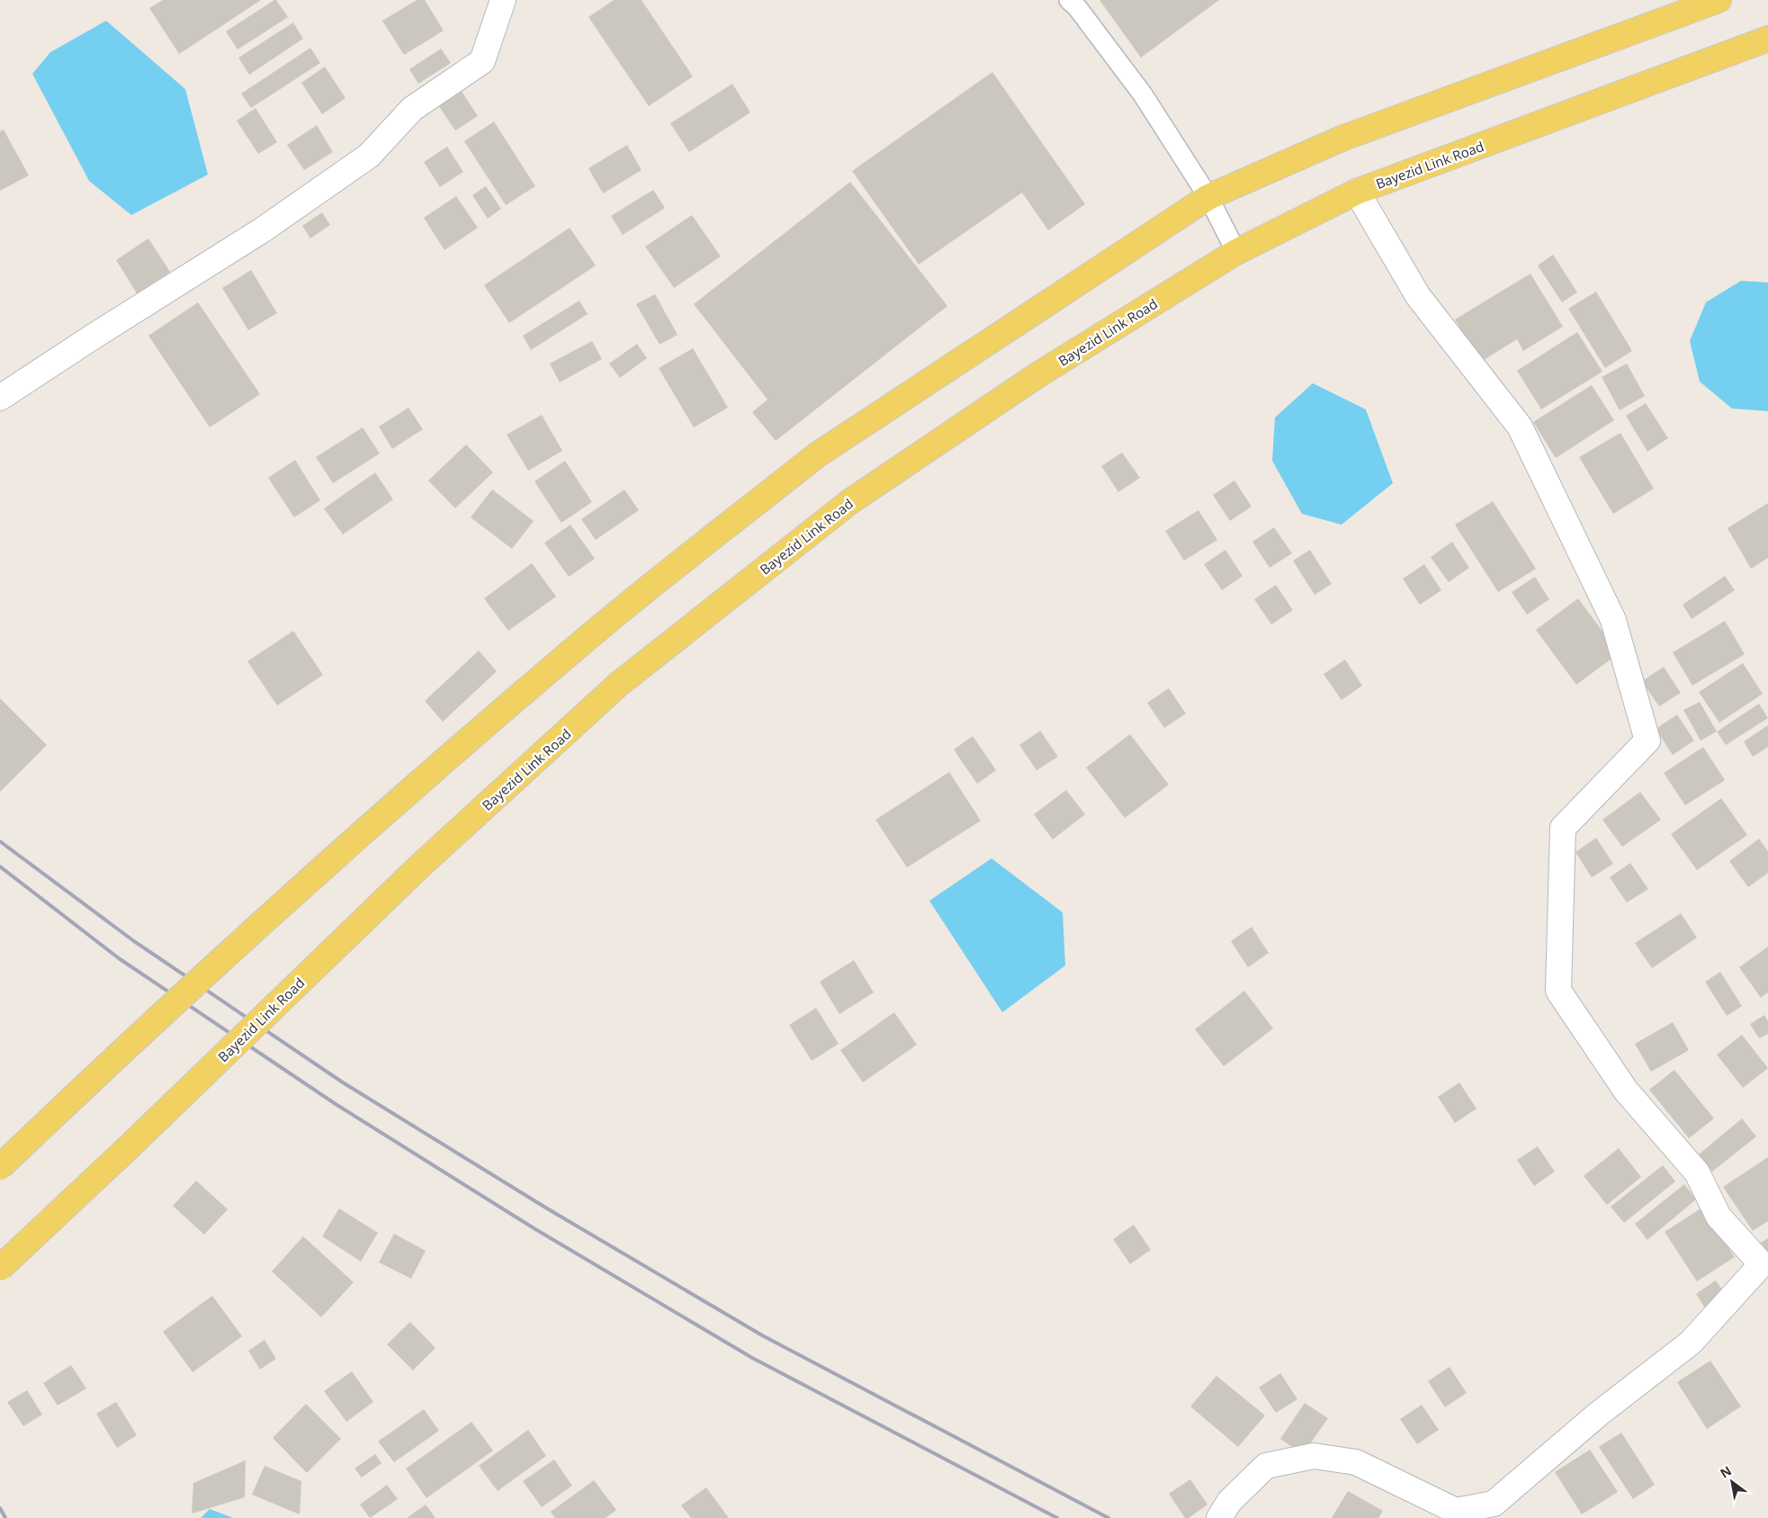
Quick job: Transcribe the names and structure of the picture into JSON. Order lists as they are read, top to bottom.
{
  "streets": {
    "main road": ["Bayezid Link Road"]
  },
  "north": "top left"
}
